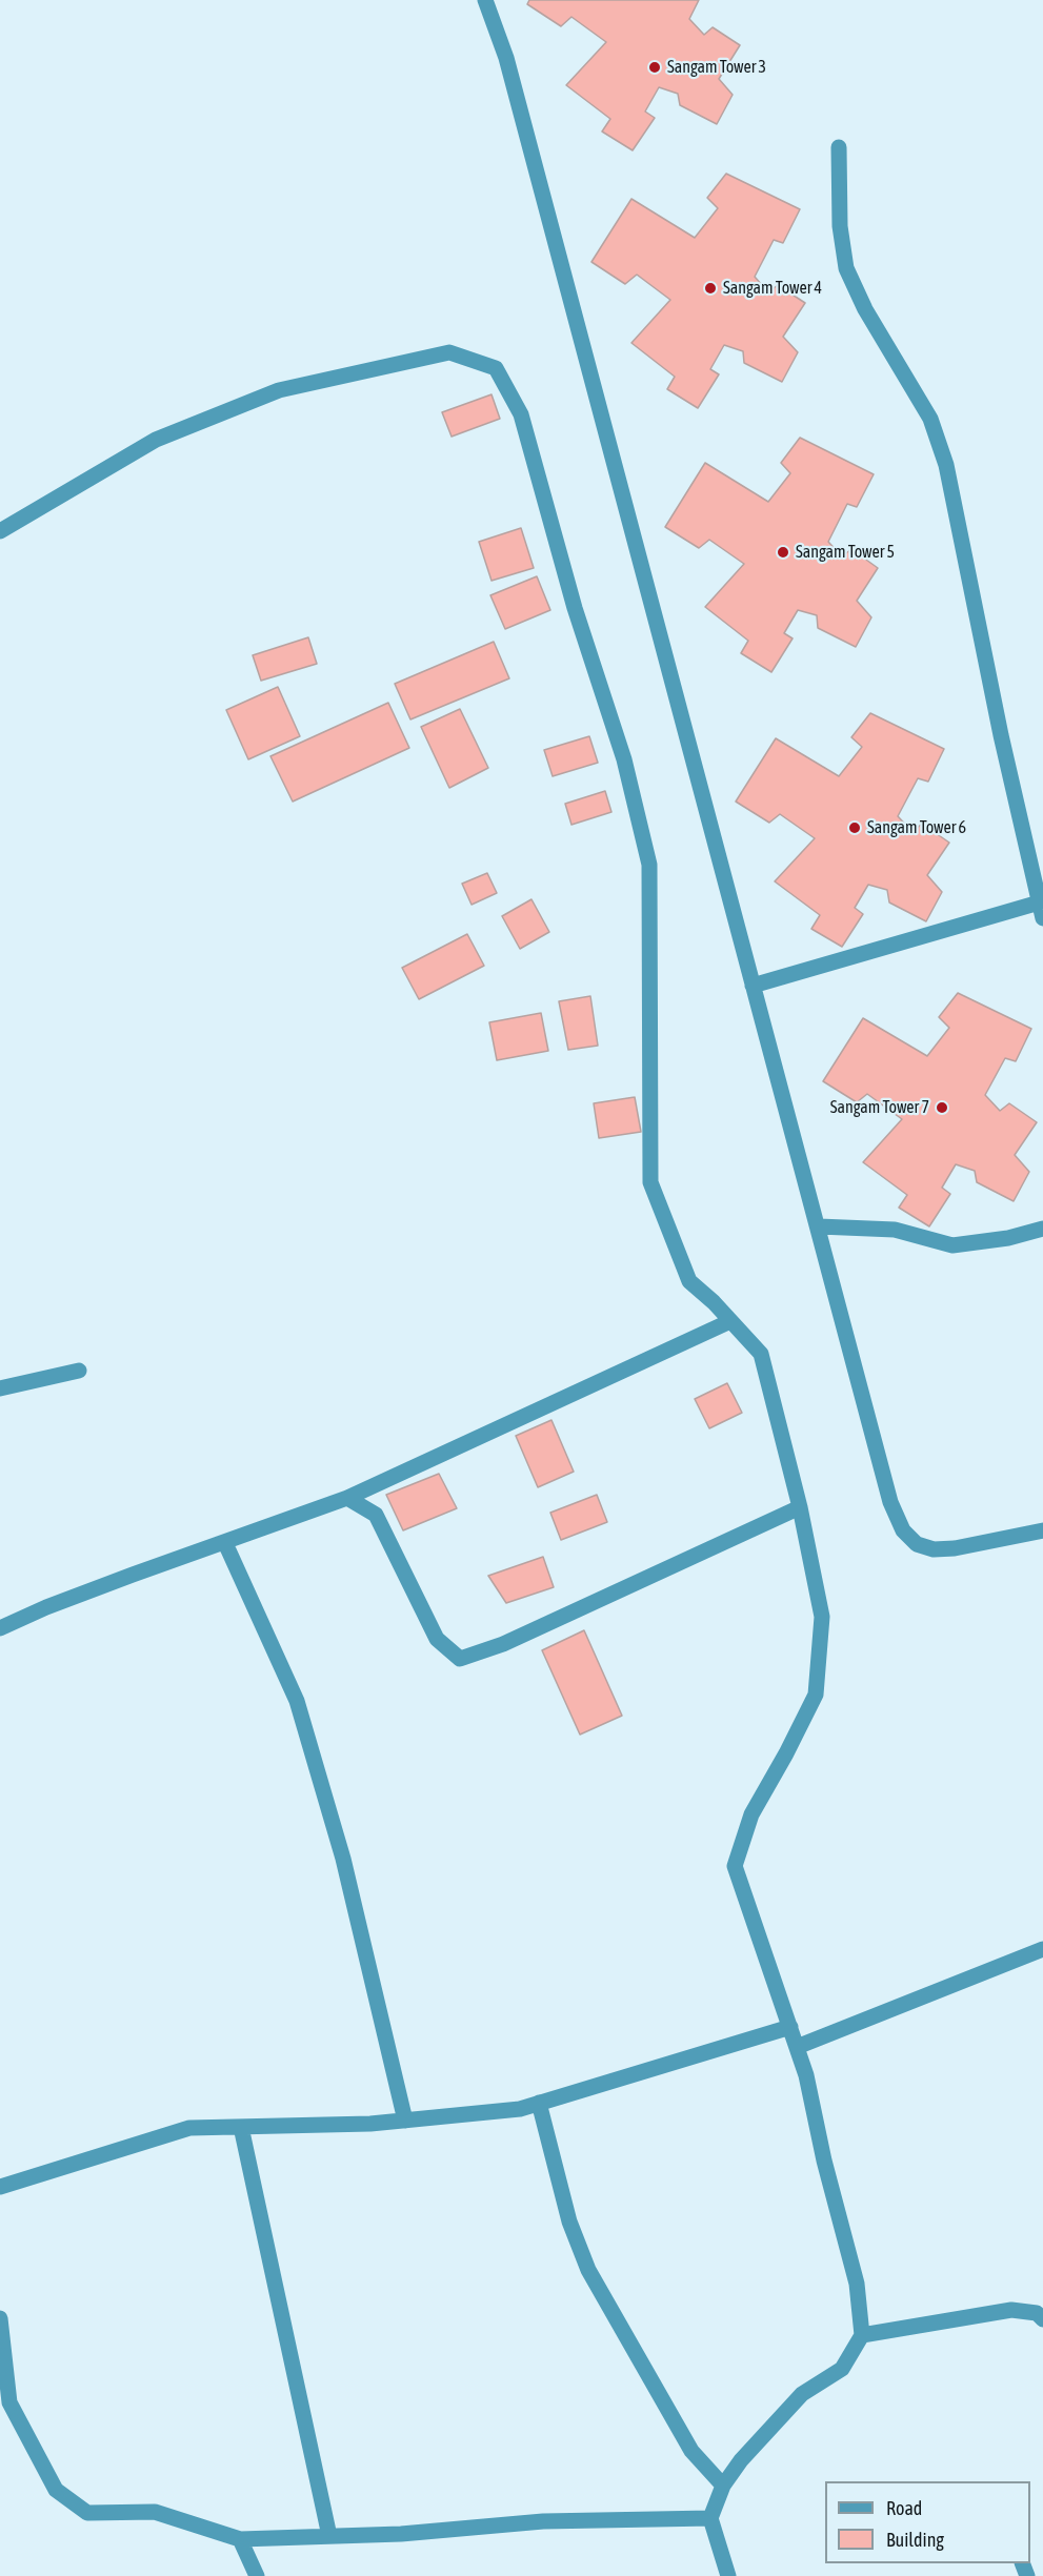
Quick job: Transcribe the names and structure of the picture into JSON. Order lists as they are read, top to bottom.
{
  "places": [
    "Sangam Tower 3",
    "Sangam Tower 4",
    "Sangam Tower 5",
    "Sangam Tower 6",
    "Sangam Tower 7"
  ],
  "legend": ["Road", "Building"]
}
